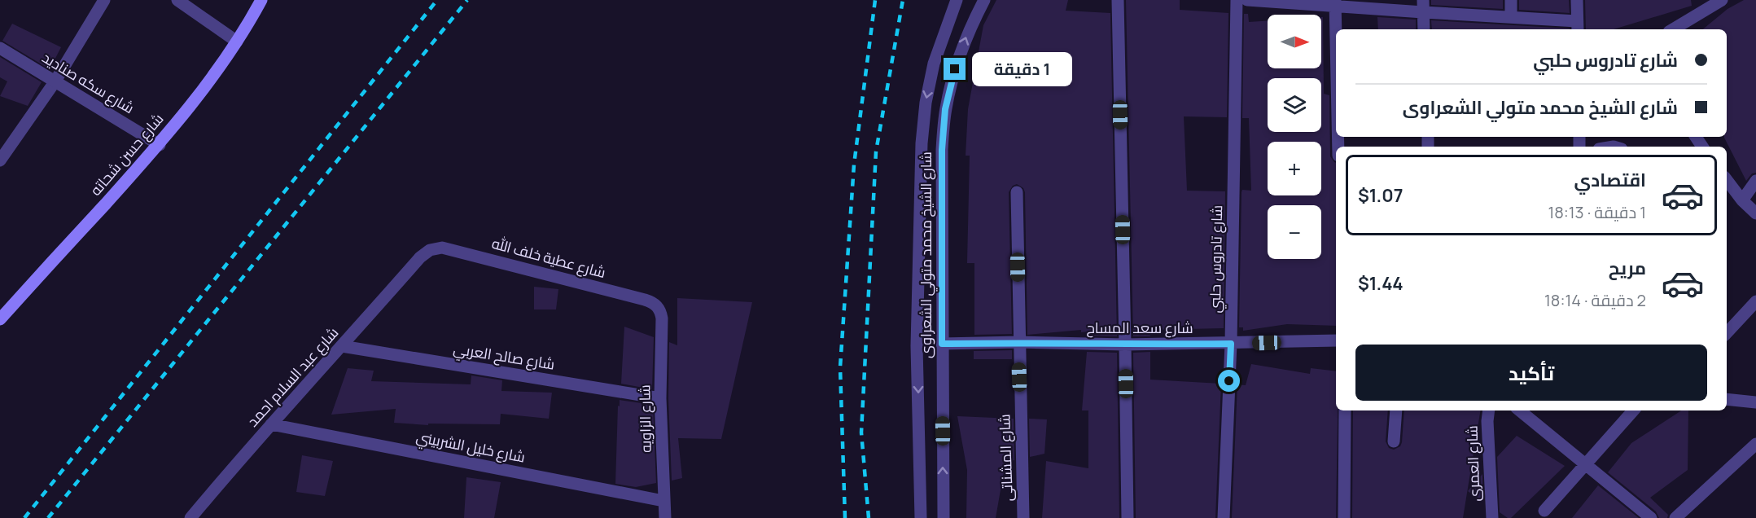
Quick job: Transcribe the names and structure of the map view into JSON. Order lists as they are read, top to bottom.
{
  "streets": {
    "main road": ["شارع حسن شحاته"],
    "street": [
      "شارع سكه صناديد",
      "شارع الشيخ محمد متولي الشعراوى",
      "شارع عطية خلف الله",
      "شارع تادروس حلبي",
      "شارع سعد المساح",
      "شارع صالح العربي",
      "شارع عبد السلام احمد",
      "شارع الزاويه",
      "شارع خليل الشربيني",
      "شارع المشناتى",
      "شارع العمرى"
    ]
  },
  "crossings": [
    ["شارع سكه صناديد", "شارع حسن شحاته"],
    ["شارع الشيخ محمد متولي الشعراوى", "شارع سعد المساح"],
    ["شارع عطية خلف الله", "شارع عبد السلام احمد"],
    ["شارع عطية خلف الله", "شارع الزاويه"],
    ["شارع تادروس حلبي", "شارع سعد المساح"],
    ["شارع سعد المساح", "شارع المشناتى"],
    ["شارع صالح العربي", "شارع عبد السلام احمد"],
    ["شارع صالح العربي", "شارع الزاويه"],
    ["شارع عبد السلام احمد", "شارع خليل الشربيني"],
    ["شارع الزاويه", "شارع خليل الشربيني"]
  ],
  "north": "right",
  "page": {
    "map_buttons": ["+", "−"],
    "banner": ["شارع تادروس حلبي", "شارع الشيخ محمد متولي الشعراوى"],
    "bubble": "1 دقيقة",
    "list": [
      {
        "name": "اقتصادي",
        "note": "1 دقيقة · 18:13",
        "value": "$1.07"
      },
      {
        "name": "مريح",
        "note": "2 دقيقة · 18:14",
        "value": "$1.44"
      }
    ],
    "buttons": "تأكيد"
  }
}
